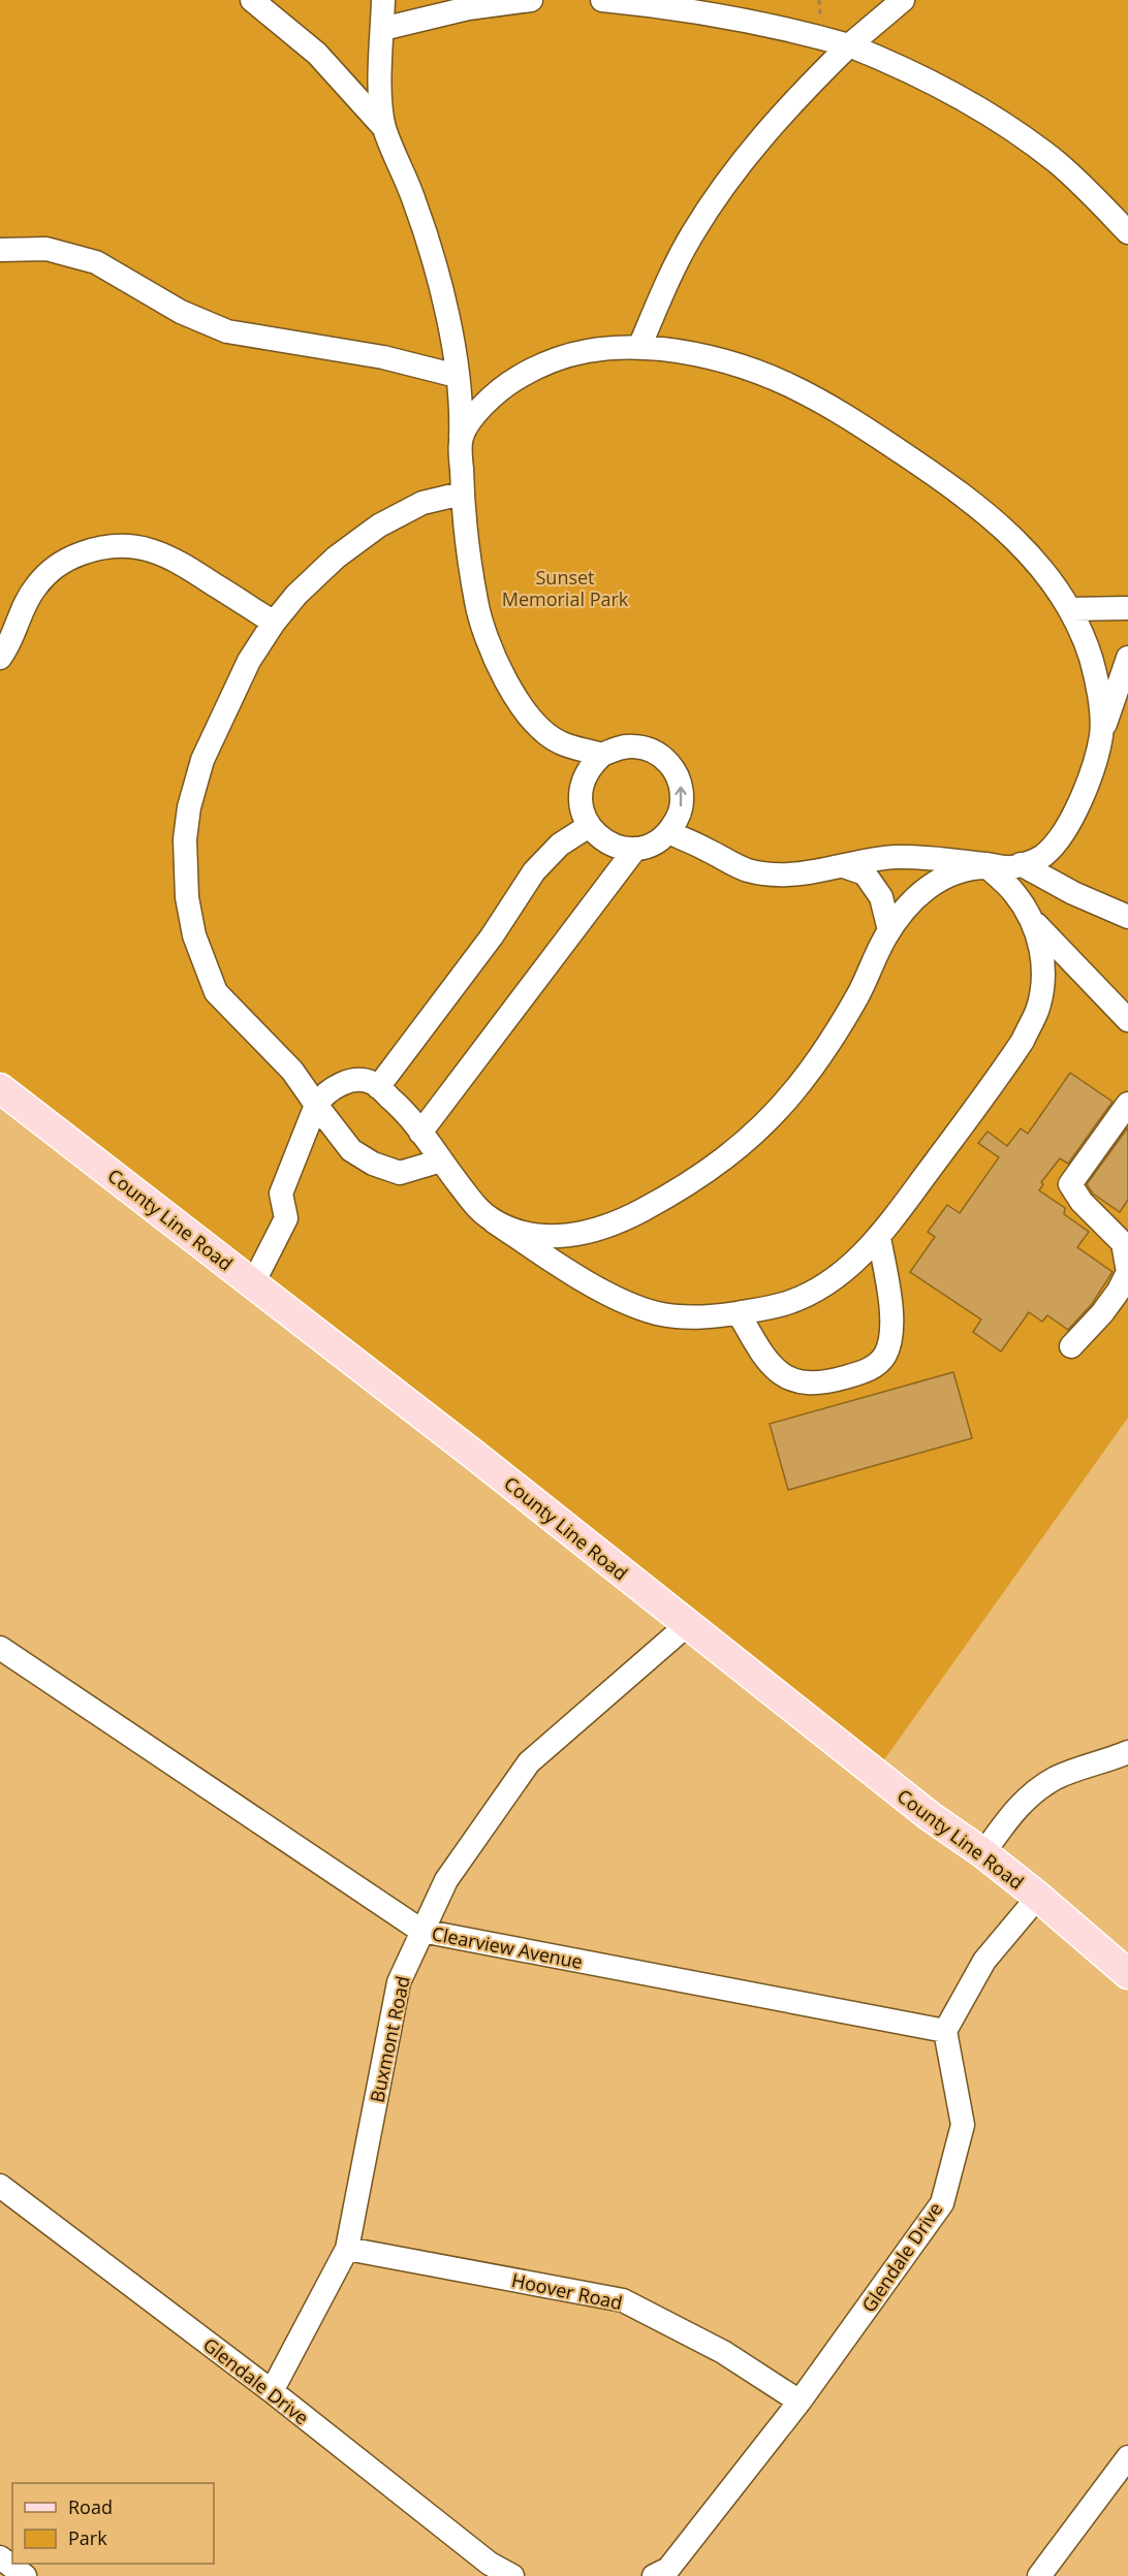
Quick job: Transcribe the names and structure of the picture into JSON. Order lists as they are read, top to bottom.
{
  "streets": {
    "main road": ["County Line Road"],
    "street": [
      "Clearview Avenue",
      "Buxmont Road",
      "Glendale Drive",
      "Hoover Road"
    ]
  },
  "crossings": [
    ["County Line Road", "Buxmont Road"],
    ["Clearview Avenue", "Buxmont Road"],
    ["Clearview Avenue", "Glendale Drive"],
    ["Buxmont Road", "Glendale Drive"],
    ["Buxmont Road", "Hoover Road"],
    ["Glendale Drive", "Hoover Road"]
  ],
  "parks": ["Sunset Memorial Park"],
  "legend": ["Road", "Park"]
}
